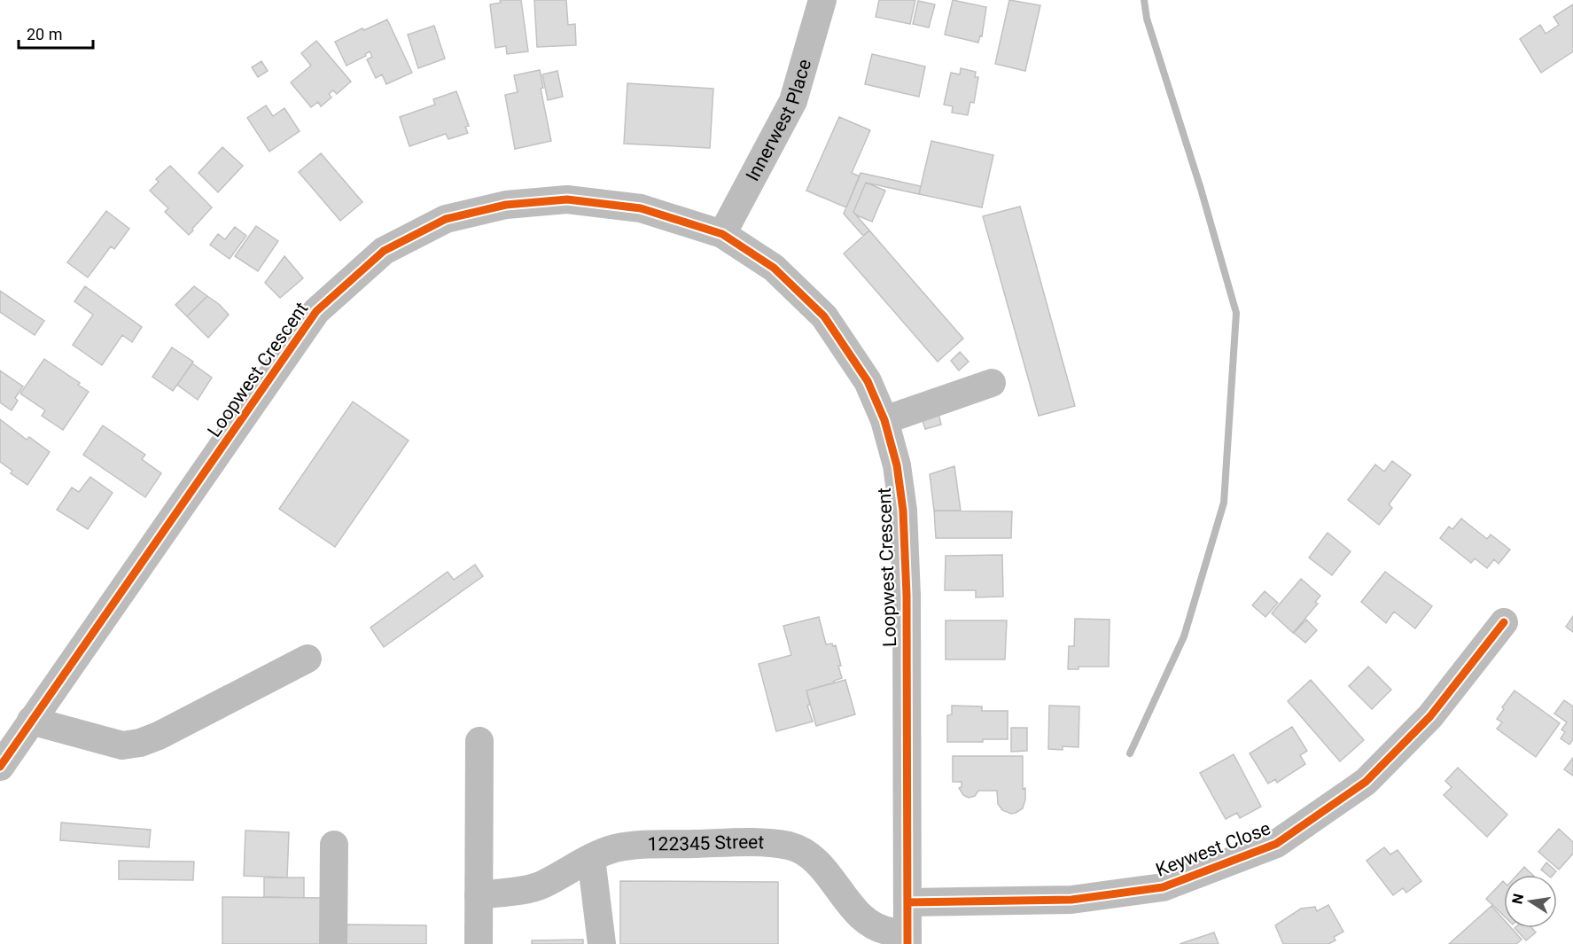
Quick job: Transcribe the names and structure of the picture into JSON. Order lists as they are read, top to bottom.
{
  "streets": {
    "street": [
      "Innerwest Place",
      "Loopwest Crescent",
      "122345 Street",
      "Keywest Close"
    ]
  },
  "crossings": [
    ["Innerwest Place", "Loopwest Crescent"],
    ["Loopwest Crescent", "122345 Street"],
    ["Loopwest Crescent", "Keywest Close"]
  ],
  "scale_bar": "20 m",
  "north": "left"
}
